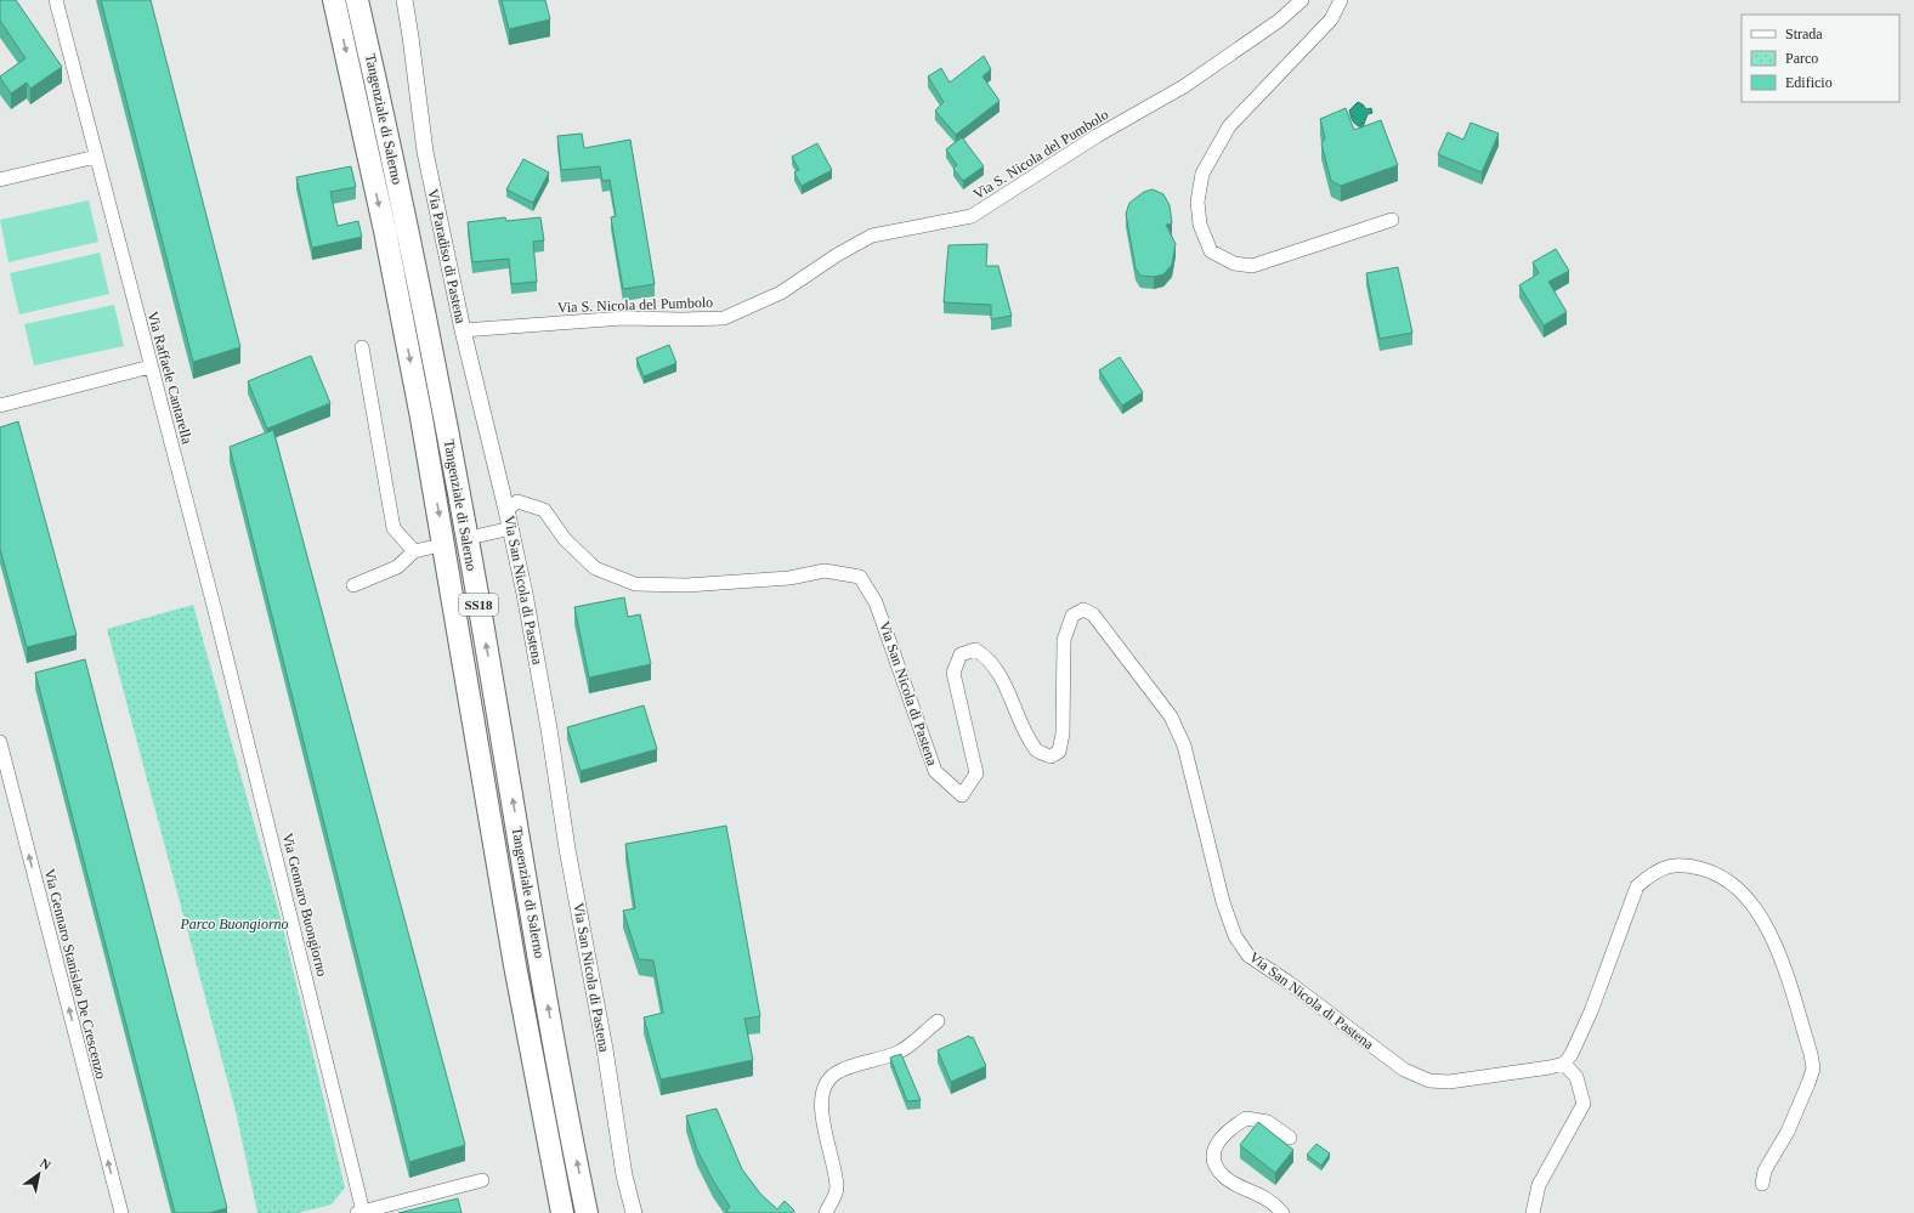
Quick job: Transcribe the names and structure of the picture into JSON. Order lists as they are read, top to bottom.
{
  "streets": {
    "highway": ["Tangenziale di Salerno", "SS18"],
    "street": [
      "Via S. Nicola del Pumbolo",
      "Via Paradiso di Pastena",
      "Via Raffaele Cantarella",
      "Via San Nicola di Pastena",
      "Via Gennaro Buongiorno",
      "Via Gennaro Stanislao De Crescenzo"
    ]
  },
  "crossings": [
    ["Via S. Nicola del Pumbolo", "Via Paradiso di Pastena"],
    ["Via Paradiso di Pastena", "Via San Nicola di Pastena"],
    ["Via Raffaele Cantarella", "Via Gennaro Buongiorno"]
  ],
  "one_way": ["Via Gennaro Stanislao De Crescenzo"],
  "parks": ["Parco Buongiorno"],
  "legend": ["Strada", "Parco", "Edificio"],
  "north": "top right"
}
